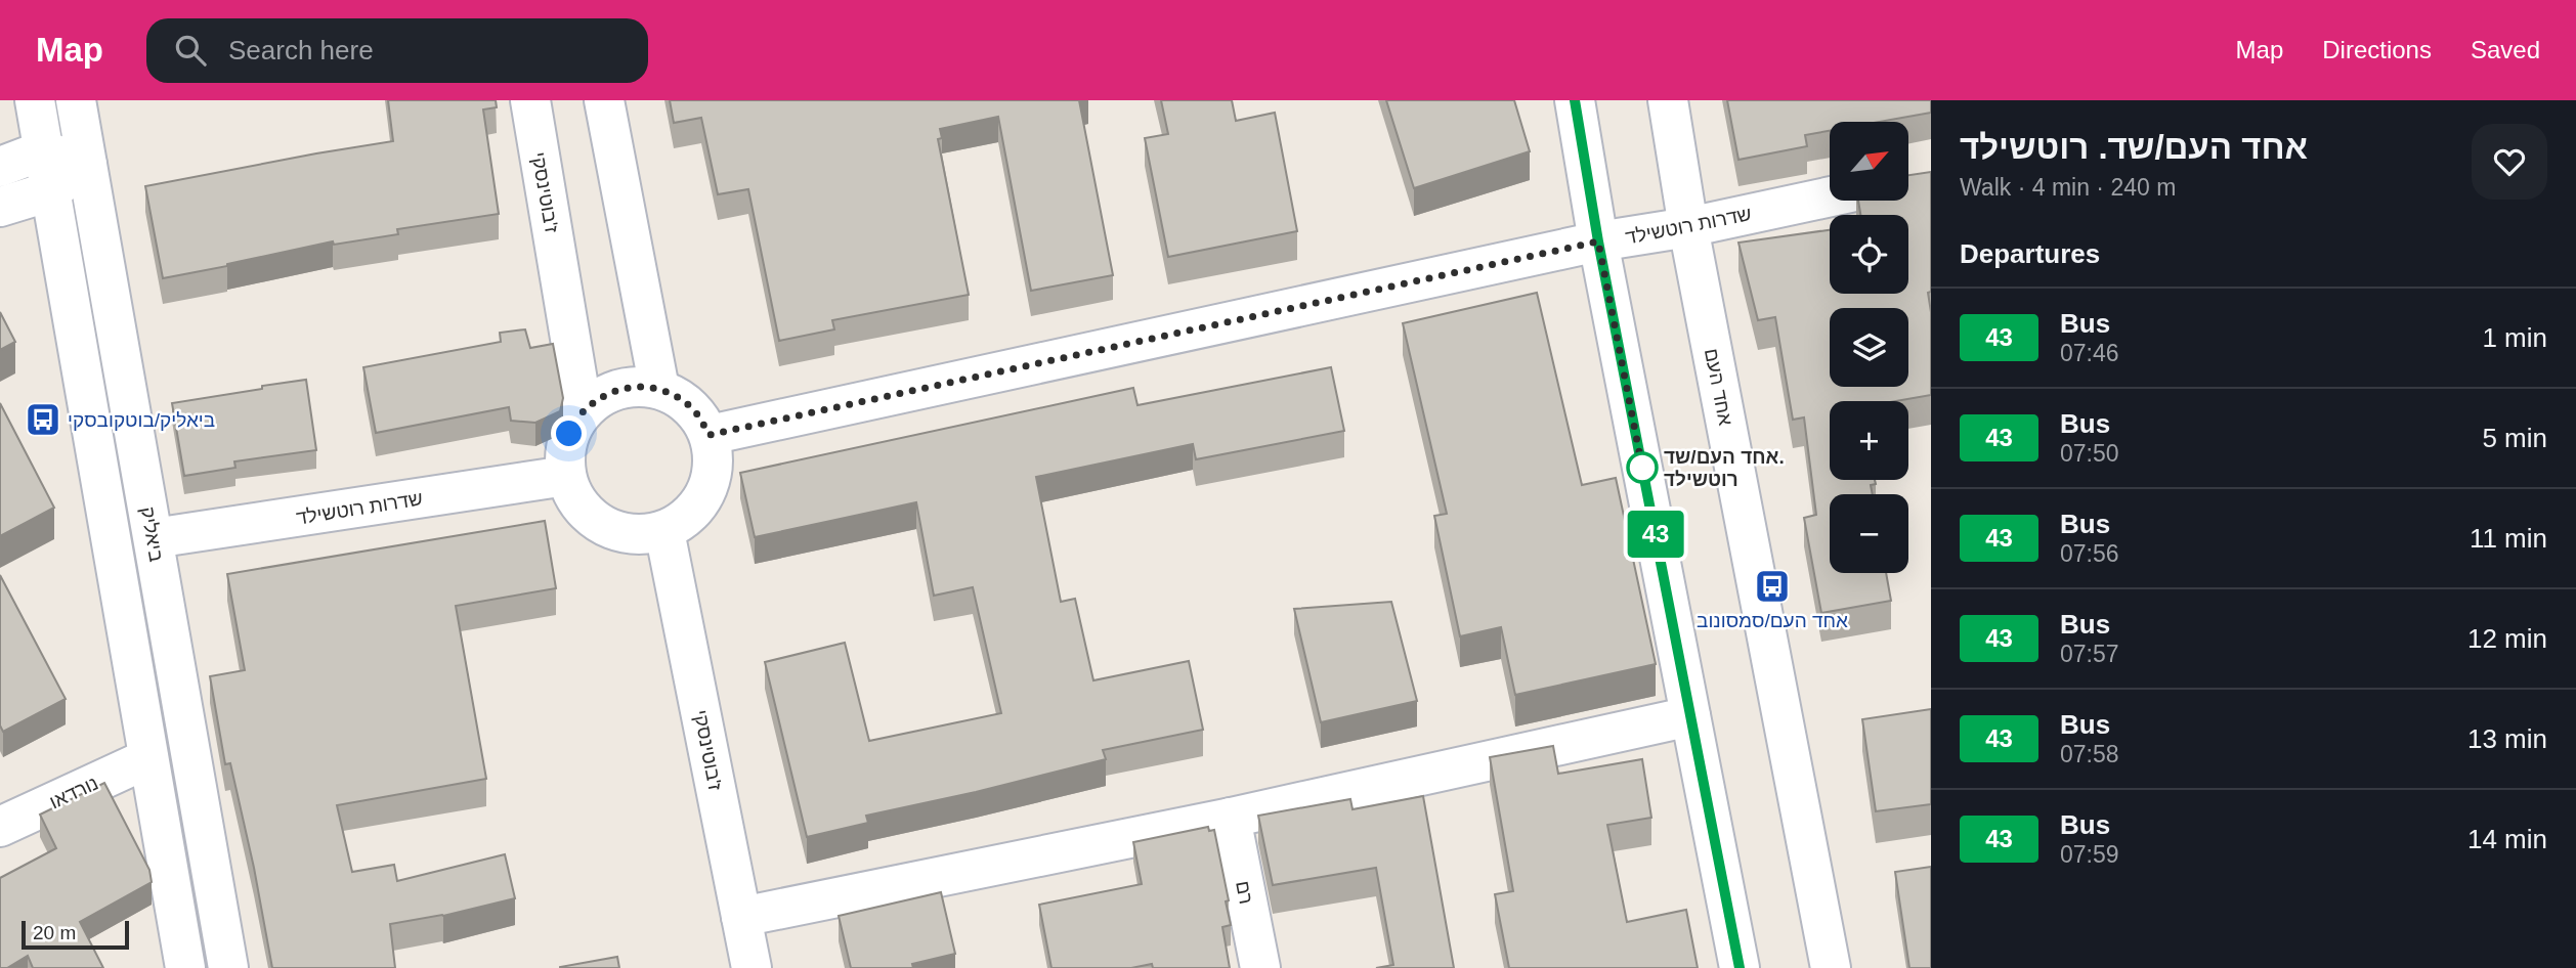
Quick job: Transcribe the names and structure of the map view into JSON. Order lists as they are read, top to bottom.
{
  "streets": {
    "street": [
      "ז'בוטינסקי",
      "שדרות רוטשילד",
      "אחד העם",
      "ביאליק",
      "נורדאו",
      "רם"
    ]
  },
  "crossings": [
    ["ז'בוטינסקי", "שדרות רוטשילד"],
    ["שדרות רוטשילד", "אחד העם"],
    ["שדרות רוטשילד", "ביאליק"]
  ],
  "places": {
    "bus stop": ["ביאליק/בוטקובסקי", "אחד העם/סמסונוב"],
    "other": ["אחד העם/שד. רוטשילד"]
  },
  "lines": ["bus line 43"],
  "scale_bar": "20 m",
  "north": "top right",
  "page": {
    "header": "Map",
    "search": "Search here",
    "nav": ["Map", "Directions", "Saved"],
    "on_map": "43",
    "heading": [
      ["אחד העם/שד. רוטשילד", "Walk · 4 min · 240 m"],
      "Departures"
    ],
    "map_buttons": ["+", "−"],
    "list": [
      {
        "mark": "43",
        "name": "Bus",
        "note": "07:46",
        "value": "1 min"
      },
      {
        "mark": "43",
        "name": "Bus",
        "note": "07:50",
        "value": "5 min"
      },
      {
        "mark": "43",
        "name": "Bus",
        "note": "07:56",
        "value": "11 min"
      },
      {
        "mark": "43",
        "name": "Bus",
        "note": "07:57",
        "value": "12 min"
      },
      {
        "mark": "43",
        "name": "Bus",
        "note": "07:58",
        "value": "13 min"
      },
      {
        "mark": "43",
        "name": "Bus",
        "note": "07:59",
        "value": "14 min"
      }
    ],
    "scale": "20 m"
  }
}
